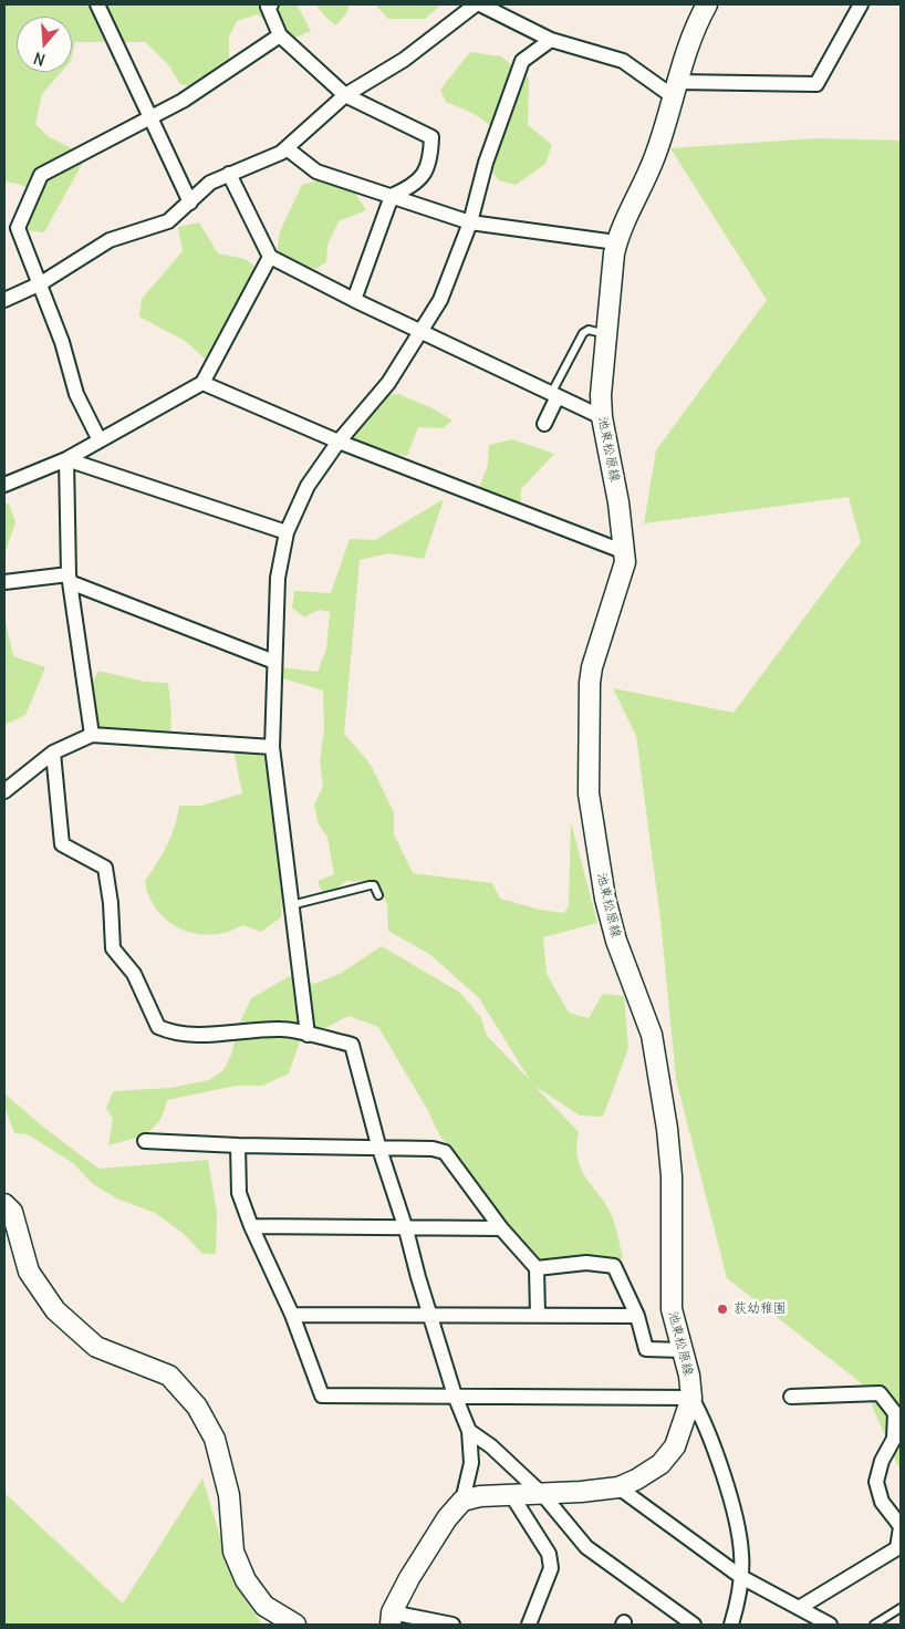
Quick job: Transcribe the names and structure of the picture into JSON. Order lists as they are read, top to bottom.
{
  "streets": {
    "main road": ["池東松原線"]
  },
  "places": ["荻幼稚園"],
  "north": "bottom"
}
